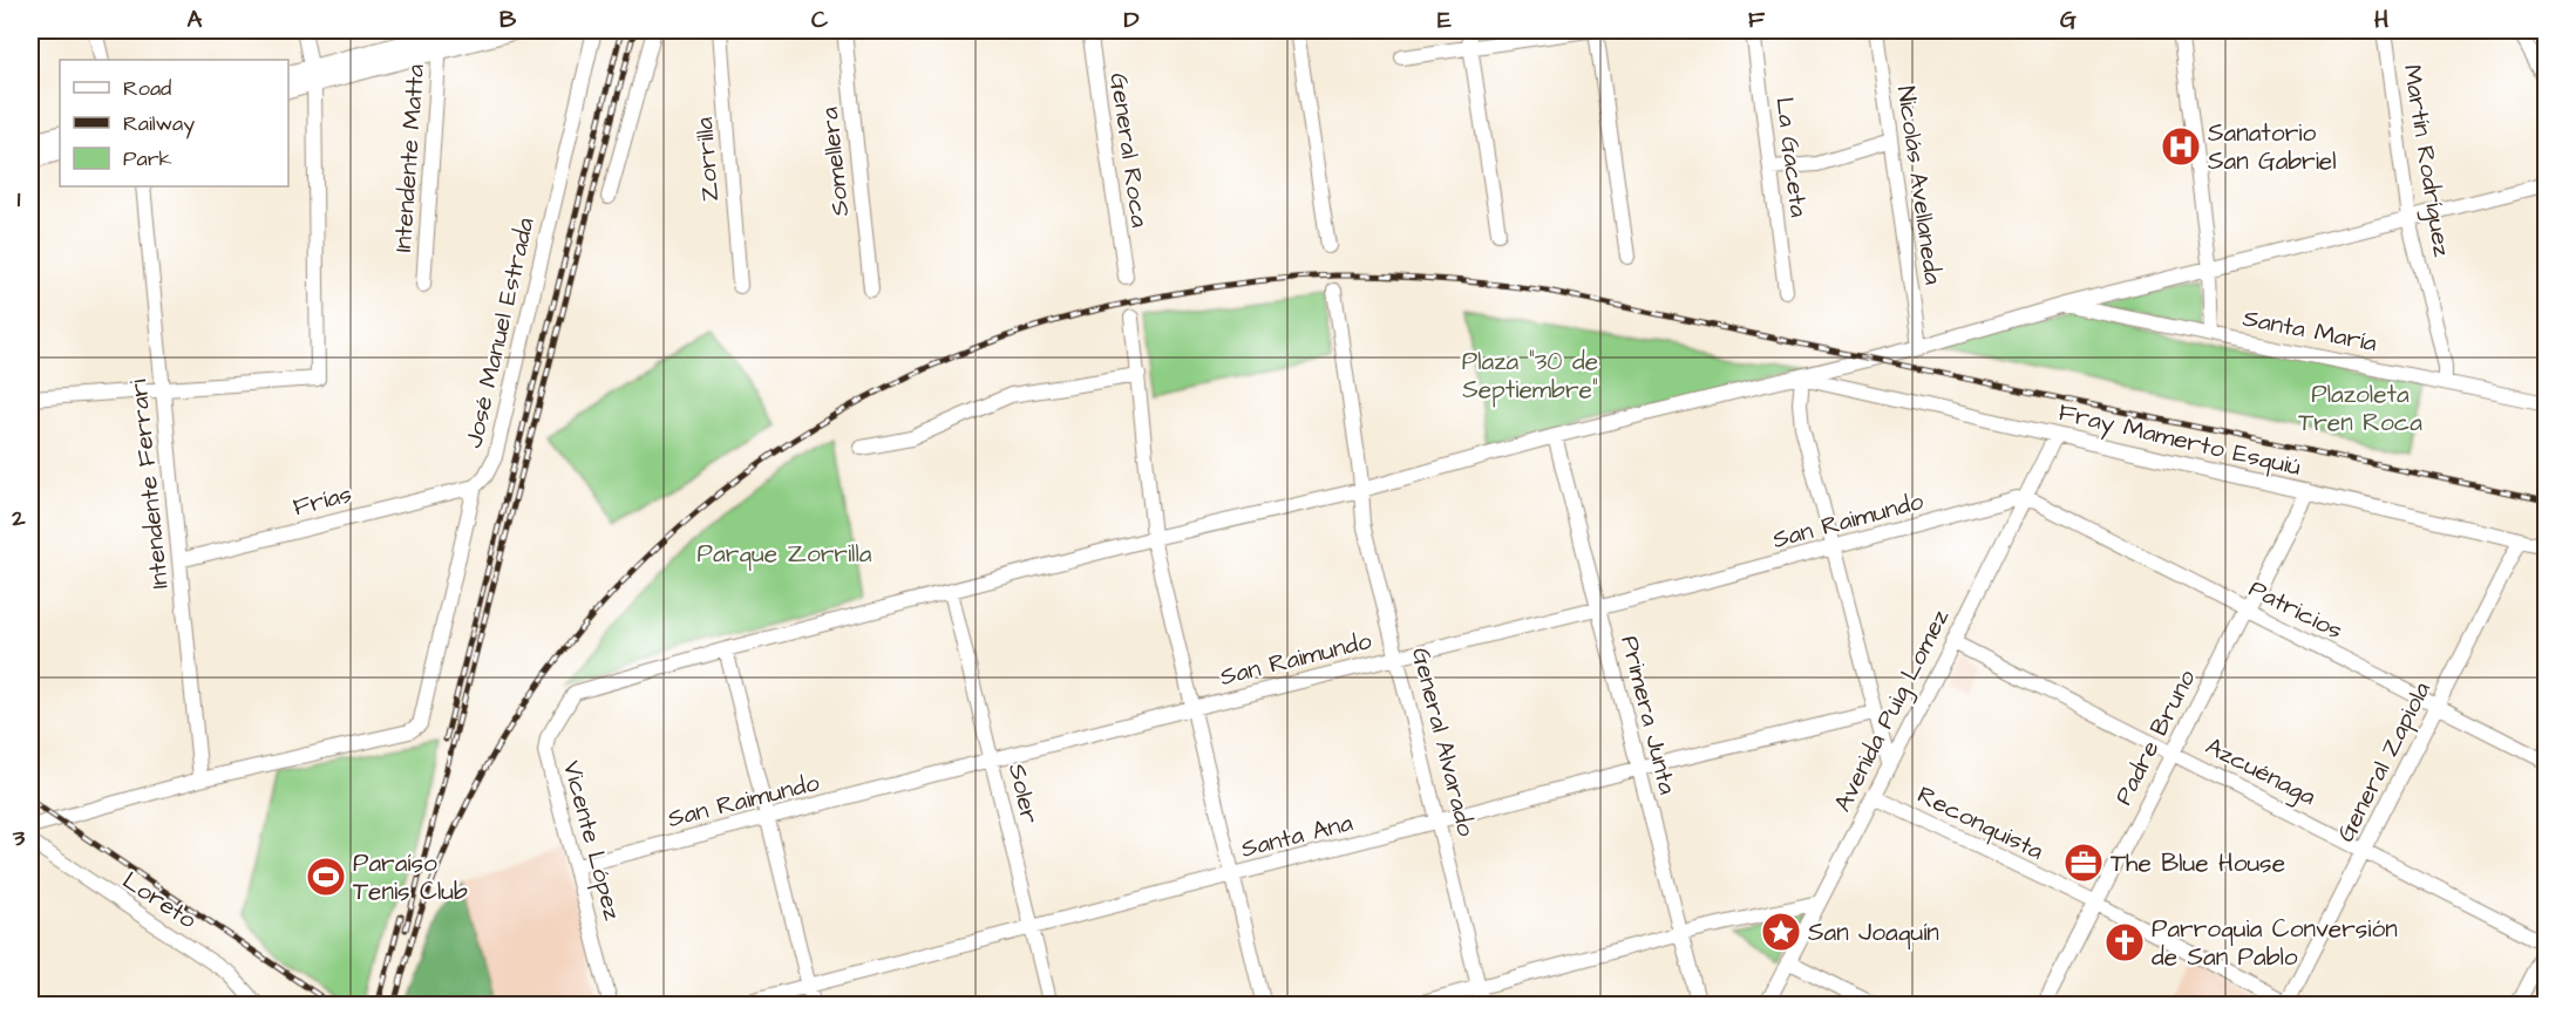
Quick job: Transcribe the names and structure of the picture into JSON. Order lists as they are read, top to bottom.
{
  "streets": {
    "street": [
      "General Roca",
      "La Gaceta",
      "Intendente Matta",
      "Zorrilla",
      "Martín Rodríguez",
      "Somellera",
      "Nicolás Avellaneda",
      "Santa María",
      "José Manuel Estrada",
      "Fray Mamerto Esquiú",
      "Intendente Ferrari",
      "Frías",
      "San Raimundo",
      "Patricios",
      "Avenida Puig Lomez",
      "Primera Junta",
      "Padre Bruno",
      "General Alvarado",
      "General Zapiola",
      "Azcuénaga",
      "Soler",
      "Reconquista",
      "Santa Ana",
      "Vicente López",
      "Loreto"
    ]
  },
  "crossings": [
    ["Martín Rodríguez", "Santa María"],
    ["José Manuel Estrada", "Intendente Ferrari"],
    ["José Manuel Estrada", "Frías"],
    ["Fray Mamerto Esquiú", "Avenida Puig Lomez"],
    ["Fray Mamerto Esquiú", "Padre Bruno"],
    ["Fray Mamerto Esquiú", "General Zapiola"],
    ["Intendente Ferrari", "Frías"],
    ["San Raimundo", "Patricios"],
    ["San Raimundo", "Avenida Puig Lomez"],
    ["San Raimundo", "Primera Junta"],
    ["San Raimundo", "General Alvarado"],
    ["San Raimundo", "Soler"],
    ["San Raimundo", "Vicente López"],
    ["Patricios", "Avenida Puig Lomez"],
    ["Patricios", "Padre Bruno"],
    ["Patricios", "General Zapiola"],
    ["Avenida Puig Lomez", "Azcuénaga"],
    ["Avenida Puig Lomez", "Reconquista"],
    ["Primera Junta", "Santa Ana"],
    ["Padre Bruno", "Azcuénaga"],
    ["Padre Bruno", "Reconquista"],
    ["General Alvarado", "Santa Ana"],
    ["General Zapiola", "Azcuénaga"],
    ["General Zapiola", "Reconquista"],
    ["Soler", "Santa Ana"]
  ],
  "parks": ["Plaza \"30 de Septiembre\"", "Plazoleta Tren Roca", "Parque Zorrilla"],
  "places": {
    "hospital": ["Sanatorio San Gabriel"],
    "office": ["The Blue House"],
    "sports": ["Paraíso Tenis Club"],
    "place": ["San Joaquín"],
    "church": ["Parroquia Conversión de San Pablo"]
  },
  "legend": ["Road", "Railway", "Park"],
  "grid": {
    "columns": [
      "A",
      "B",
      "C",
      "D",
      "E",
      "F",
      "G",
      "H"
    ],
    "rows": ["1", "2", "3"]
  }
}
